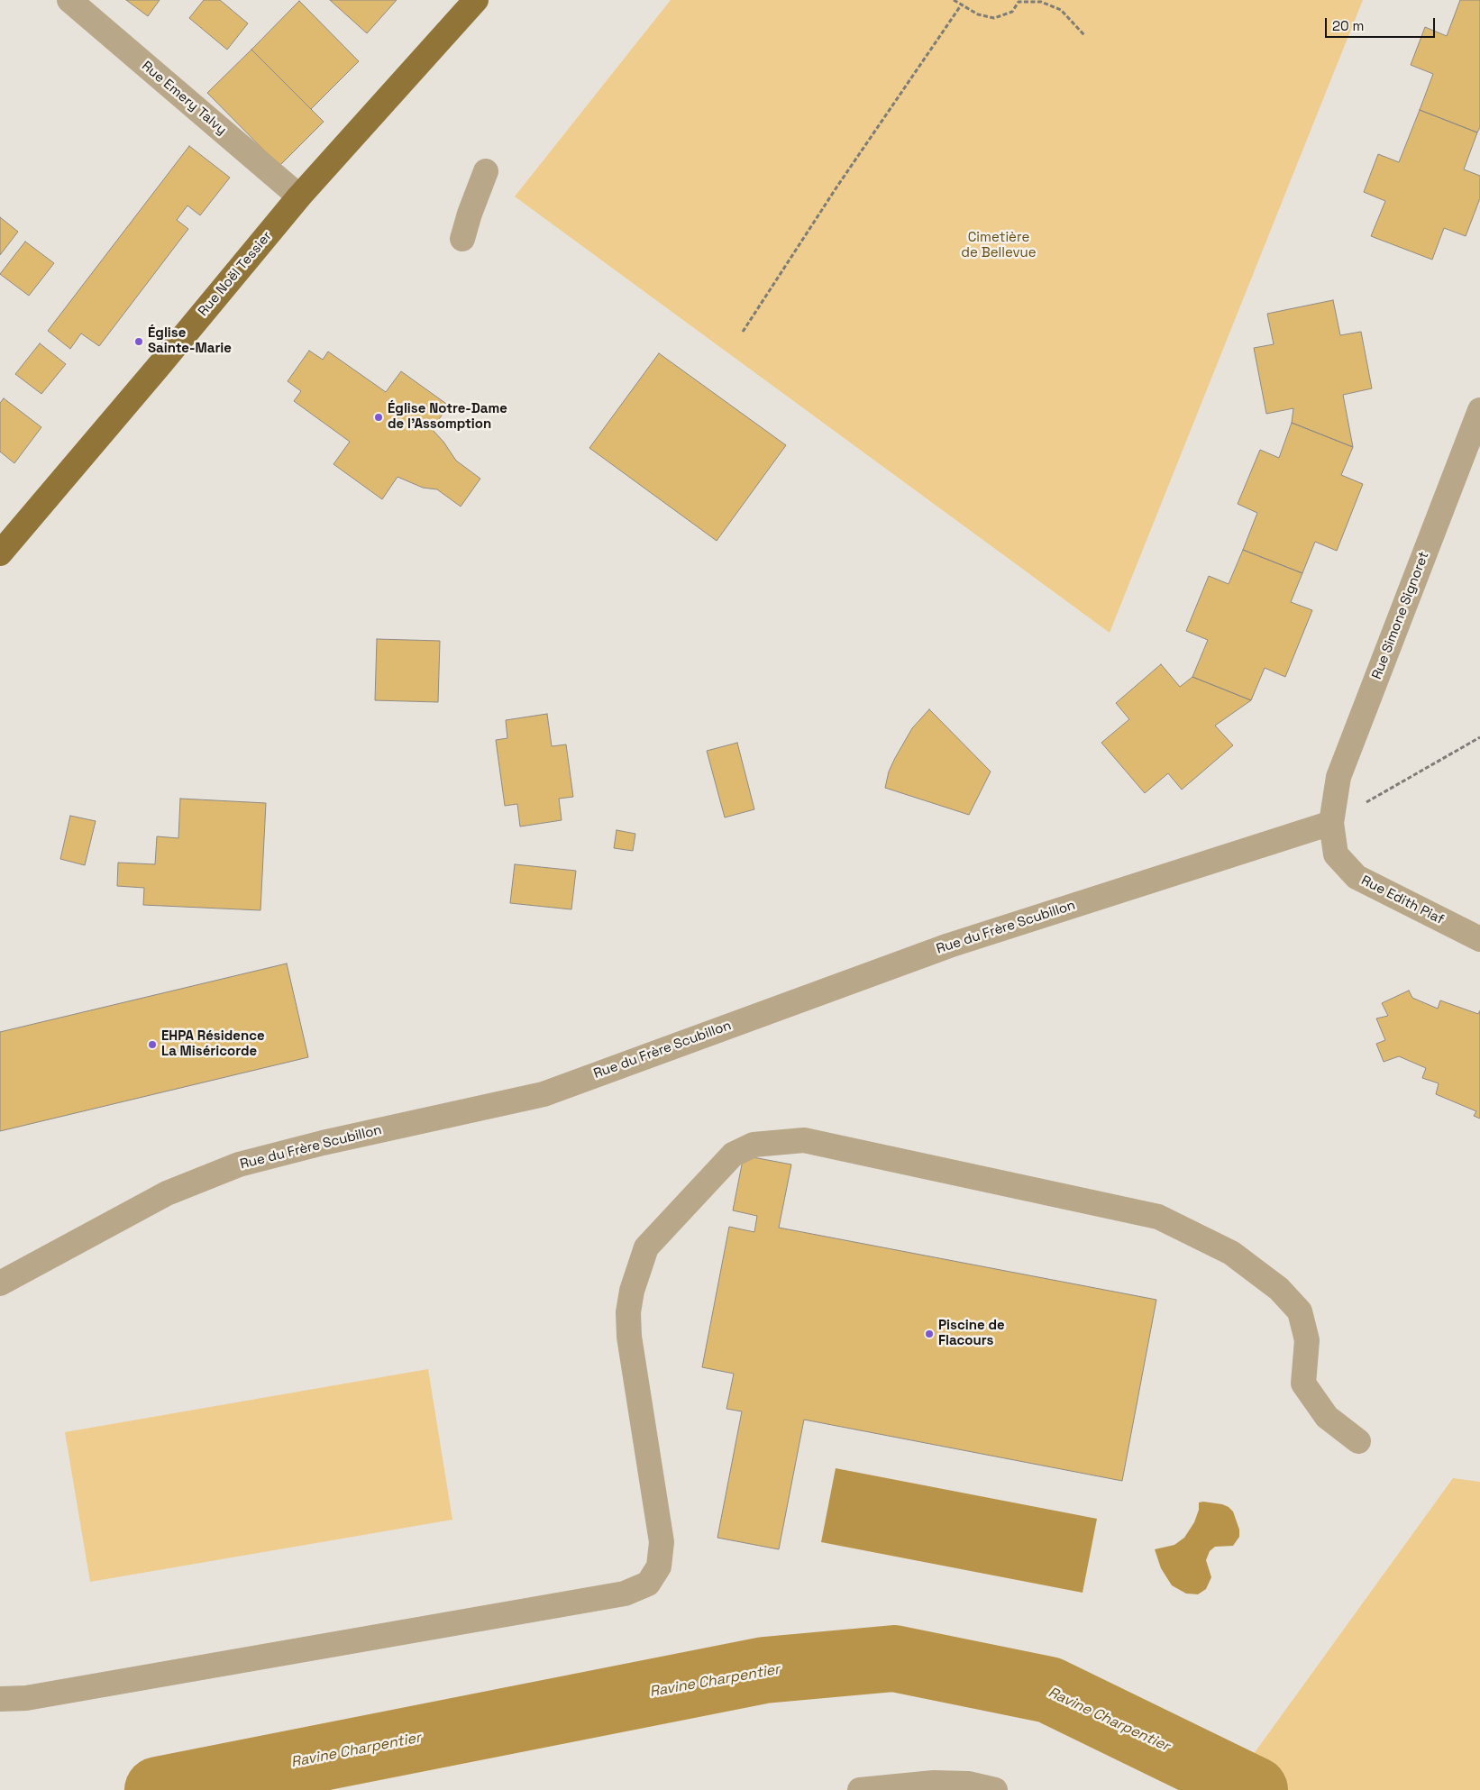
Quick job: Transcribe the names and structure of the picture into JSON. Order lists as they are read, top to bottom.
{
  "streets": {
    "main road": ["Rue Noël Tessier"],
    "street": [
      "Rue Emery Talvy",
      "Rue Simone Signoret",
      "Rue Edith Piaf",
      "Rue du Frère Scubillon"
    ]
  },
  "crossings": [
    ["Rue Emery Talvy", "Rue Noël Tessier"],
    ["Rue Simone Signoret", "Rue Edith Piaf"],
    ["Rue Simone Signoret", "Rue du Frère Scubillon"],
    ["Rue Edith Piaf", "Rue du Frère Scubillon"]
  ],
  "water": ["Ravine Charpentier"],
  "parks": ["Cimetière de Bellevue"],
  "places": [
    "Église Sainte-Marie",
    "Église Notre-Dame de l'Assomption",
    "EHPA Résidence La Miséricorde",
    "Piscine de Flacours"
  ],
  "scale_bar": "20 m"
}
